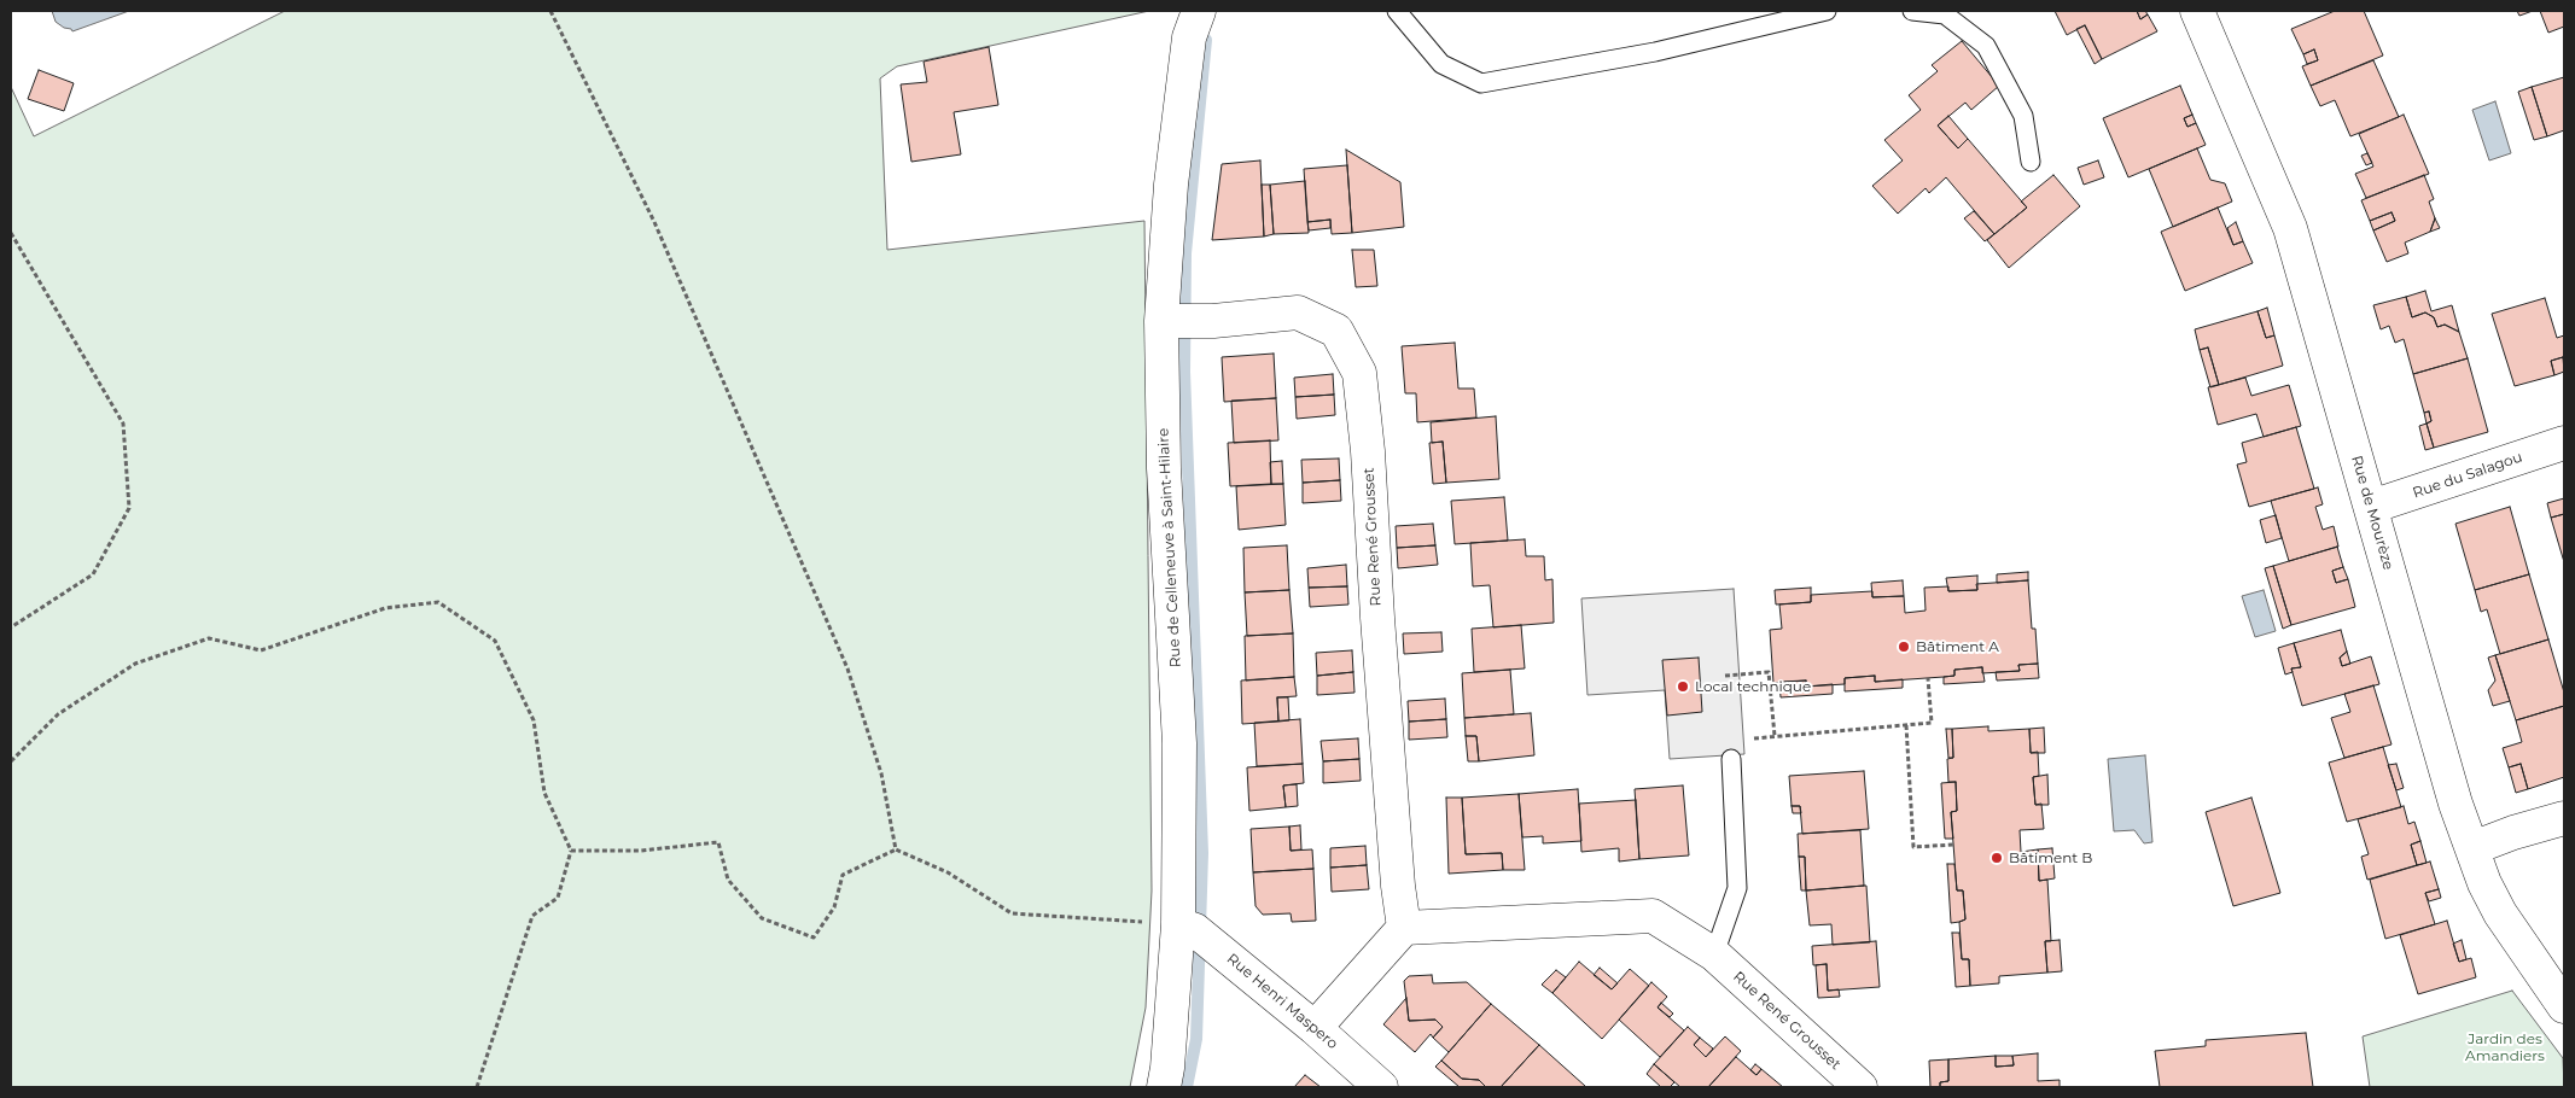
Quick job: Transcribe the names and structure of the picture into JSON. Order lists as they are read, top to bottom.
{
  "streets": {
    "street": [
      "Rue du Salagou",
      "Rue de Mourèze",
      "Rue René Grousset",
      "Rue de Celleneuve à Saint-Hilaire",
      "Rue Henri Maspero"
    ]
  },
  "crossings": [
    ["Rue du Salagou", "Rue de Mourèze"],
    ["Rue René Grousset", "Rue de Celleneuve à Saint-Hilaire"],
    ["Rue de Celleneuve à Saint-Hilaire", "Rue Henri Maspero"]
  ],
  "parks": ["Jardin des Amandiers"],
  "places": ["Bâtiment A", "Local technique", "Bâtiment B"]
}
